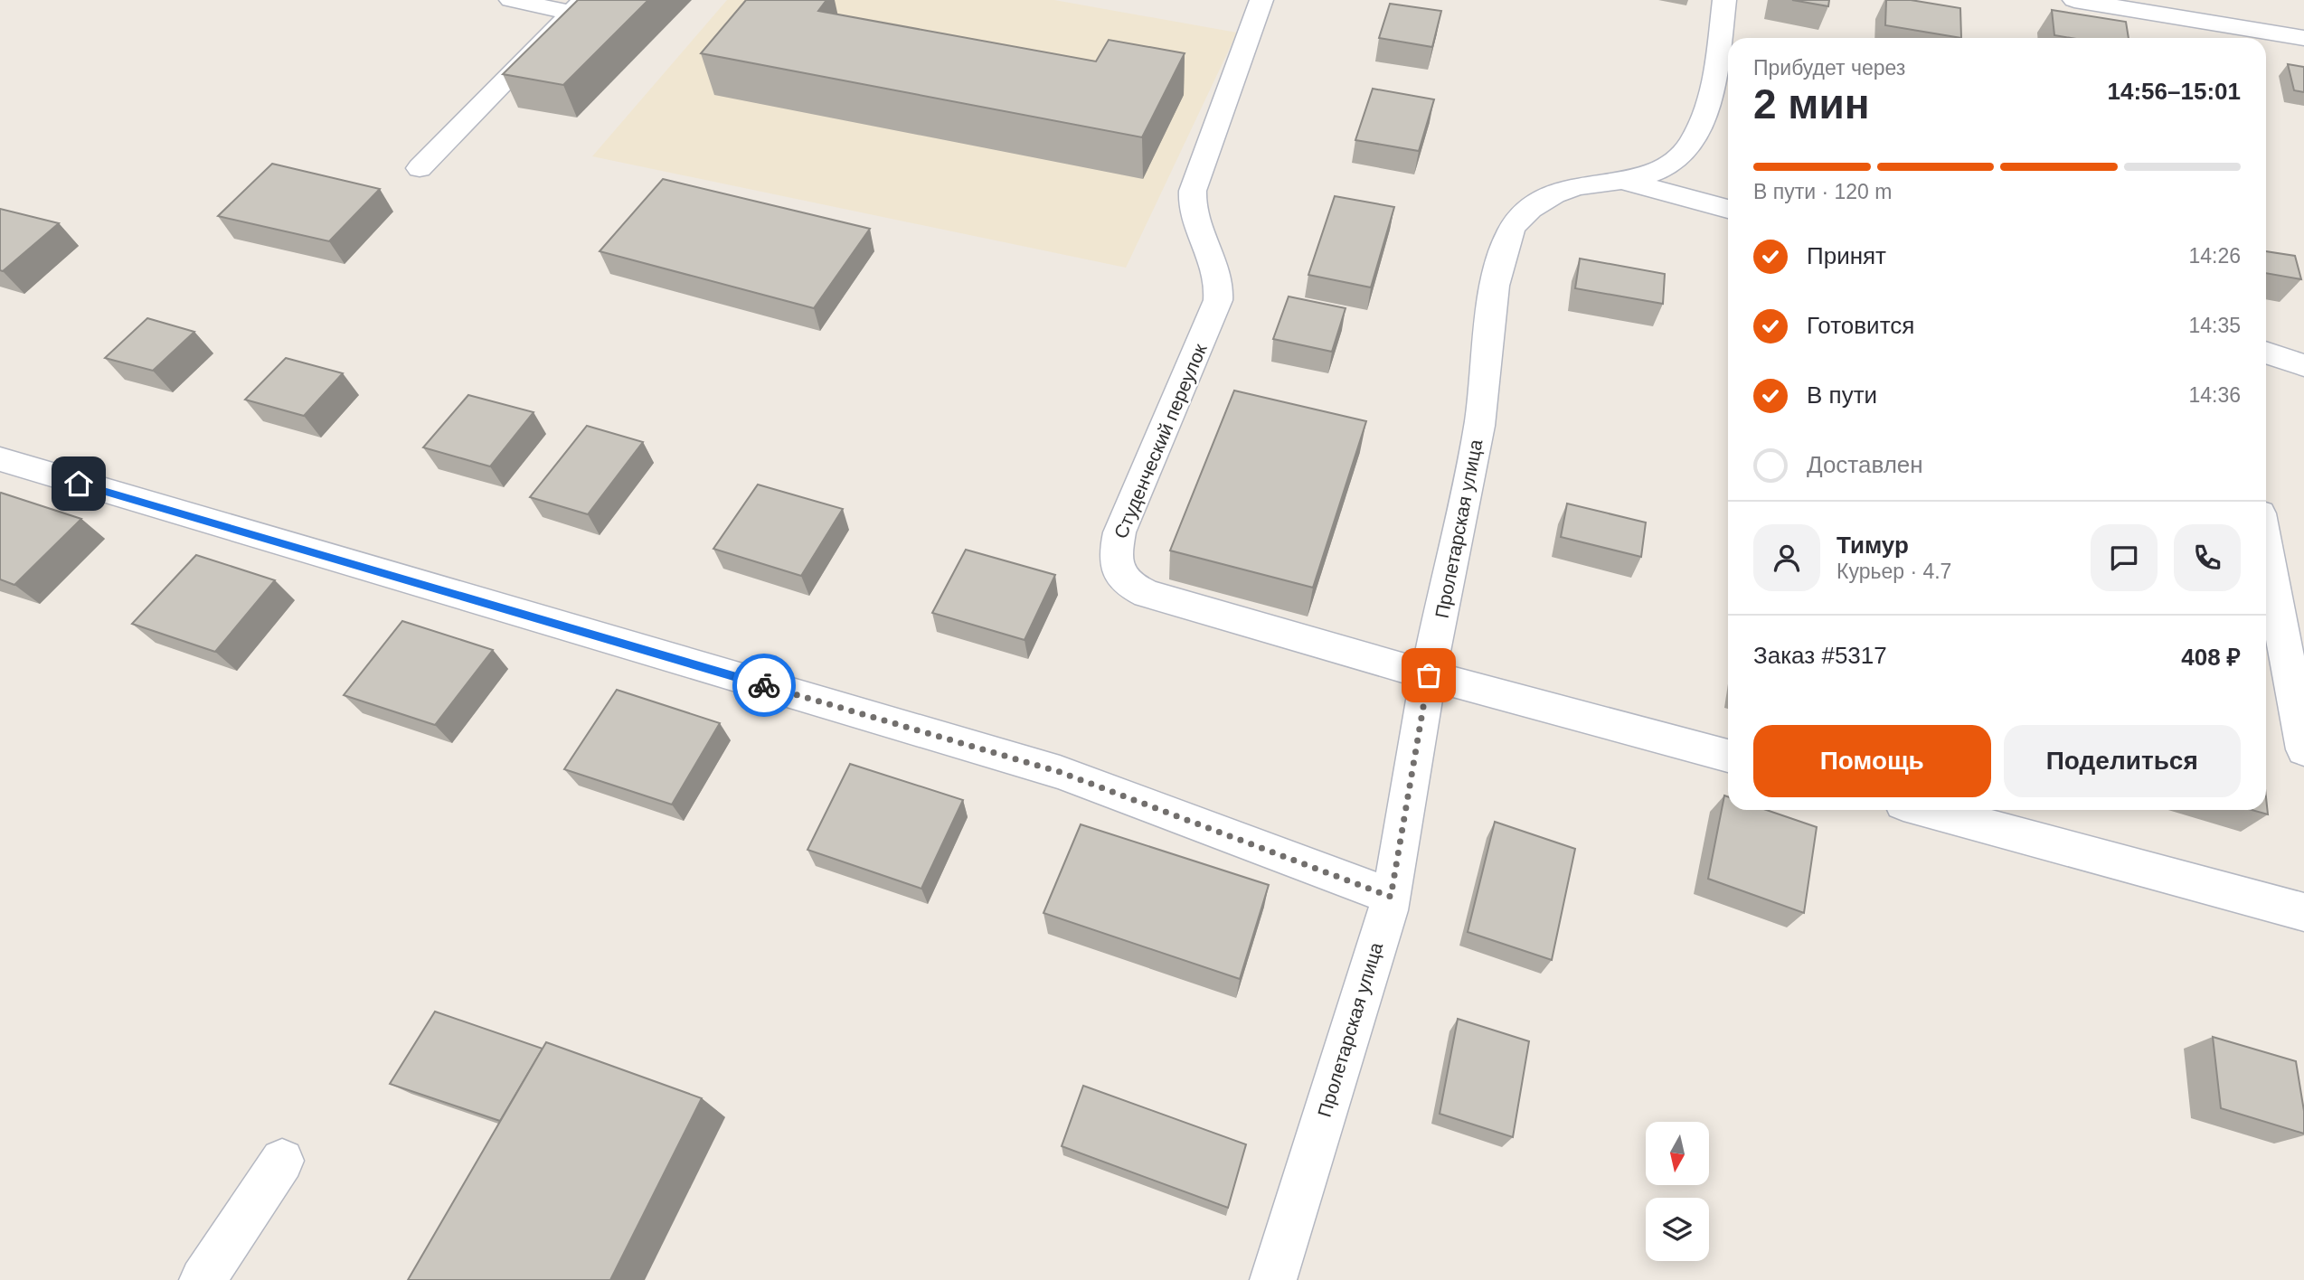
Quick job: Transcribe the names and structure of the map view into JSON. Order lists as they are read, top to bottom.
{
  "streets": {
    "street": ["Студенческий переулок", "Пролетарская улица"]
  },
  "crossings": [
    ["Студенческий переулок", "Пролетарская улица"]
  ],
  "north": "bottom",
  "page": {
    "heading": ["2 мин", "Прибудет через", "14:56–15:01"],
    "panel": [
      "Тимур",
      "Курьер · 4.7",
      "Заказ #5317",
      "408 ₽"
    ],
    "bar": "В пути · 120 m",
    "list": [
      ["Принят", "14:26"],
      ["Готовится", "14:35"],
      ["В пути", "14:36"],
      "Доставлен"
    ],
    "buttons": ["Помощь", "Поделиться"]
  }
}
